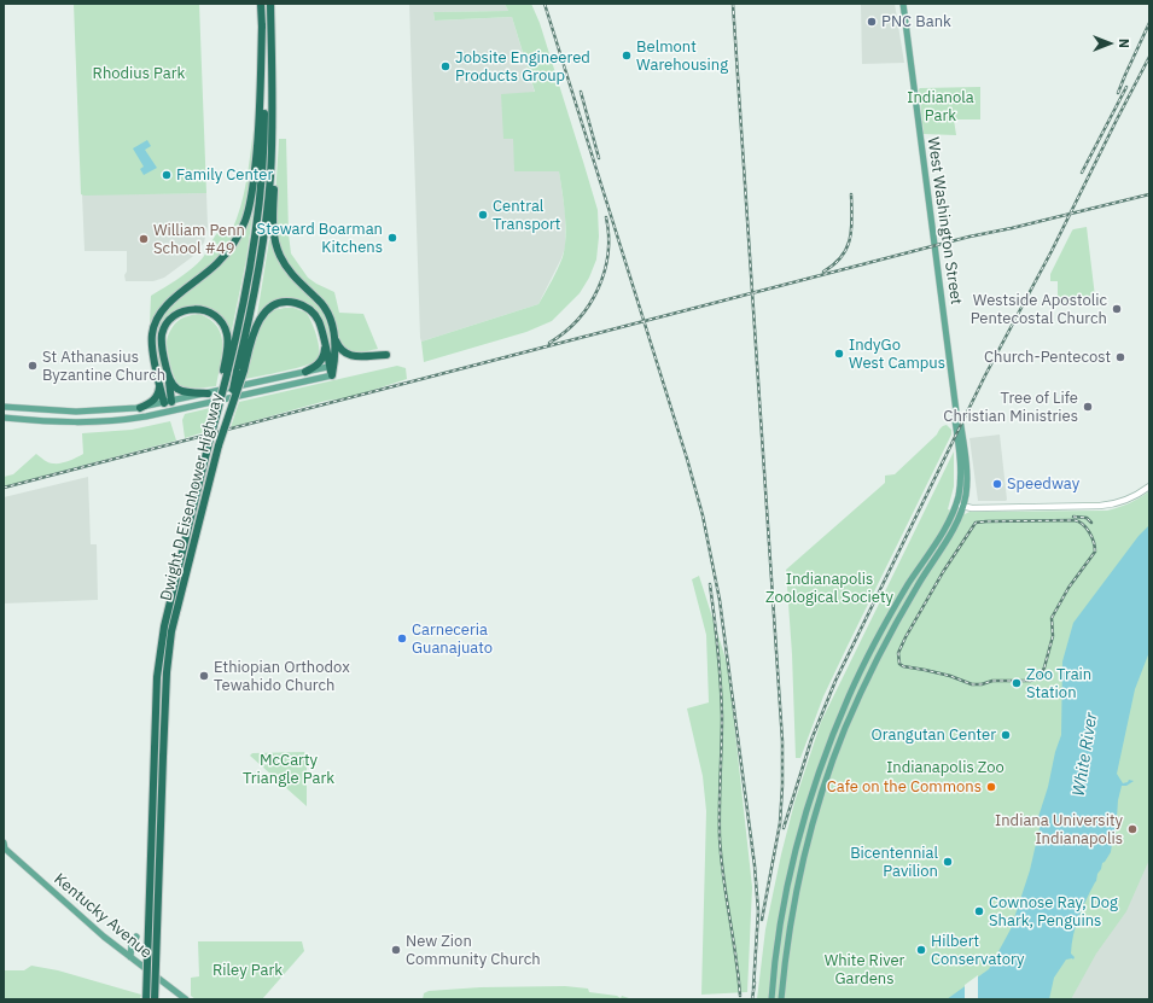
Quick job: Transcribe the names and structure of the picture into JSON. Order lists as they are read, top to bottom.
{
  "streets": {
    "highway": ["Dwight D Eisenhower Highway"],
    "main road": ["West Washington Street", "Kentucky Avenue"]
  },
  "water": ["White River"],
  "parks": [
    "Rhodius Park",
    "Indianola Park",
    "Indianapolis Zoological Society",
    "McCarty Triangle Park",
    "Indianapolis Zoo",
    "White River Gardens",
    "Riley Park"
  ],
  "places": [
    "PNC Bank",
    "Belmont Warehousing",
    "Jobsite Engineered Products Group",
    "Family Center",
    "Central Transport",
    "Steward Boarman Kitchens",
    "William Penn School #49",
    "Westside Apostolic Pentecostal Church",
    "IndyGo West Campus",
    "Church-Pentecost",
    "St Athanasius Byzantine Church",
    "Tree of Life Christian Ministries",
    "Speedway",
    "Carneceria Guanajuato",
    "Ethiopian Orthodox Tewahido Church",
    "Zoo Train Station",
    "Orangutan Center",
    "Cafe on the Commons",
    "Indiana University Indianapolis",
    "Bicentennial Pavilion",
    "Cownose Ray, Dog Shark, Penguins",
    "New Zion Community Church",
    "Hilbert Conservatory"
  ],
  "north": "right"
}
